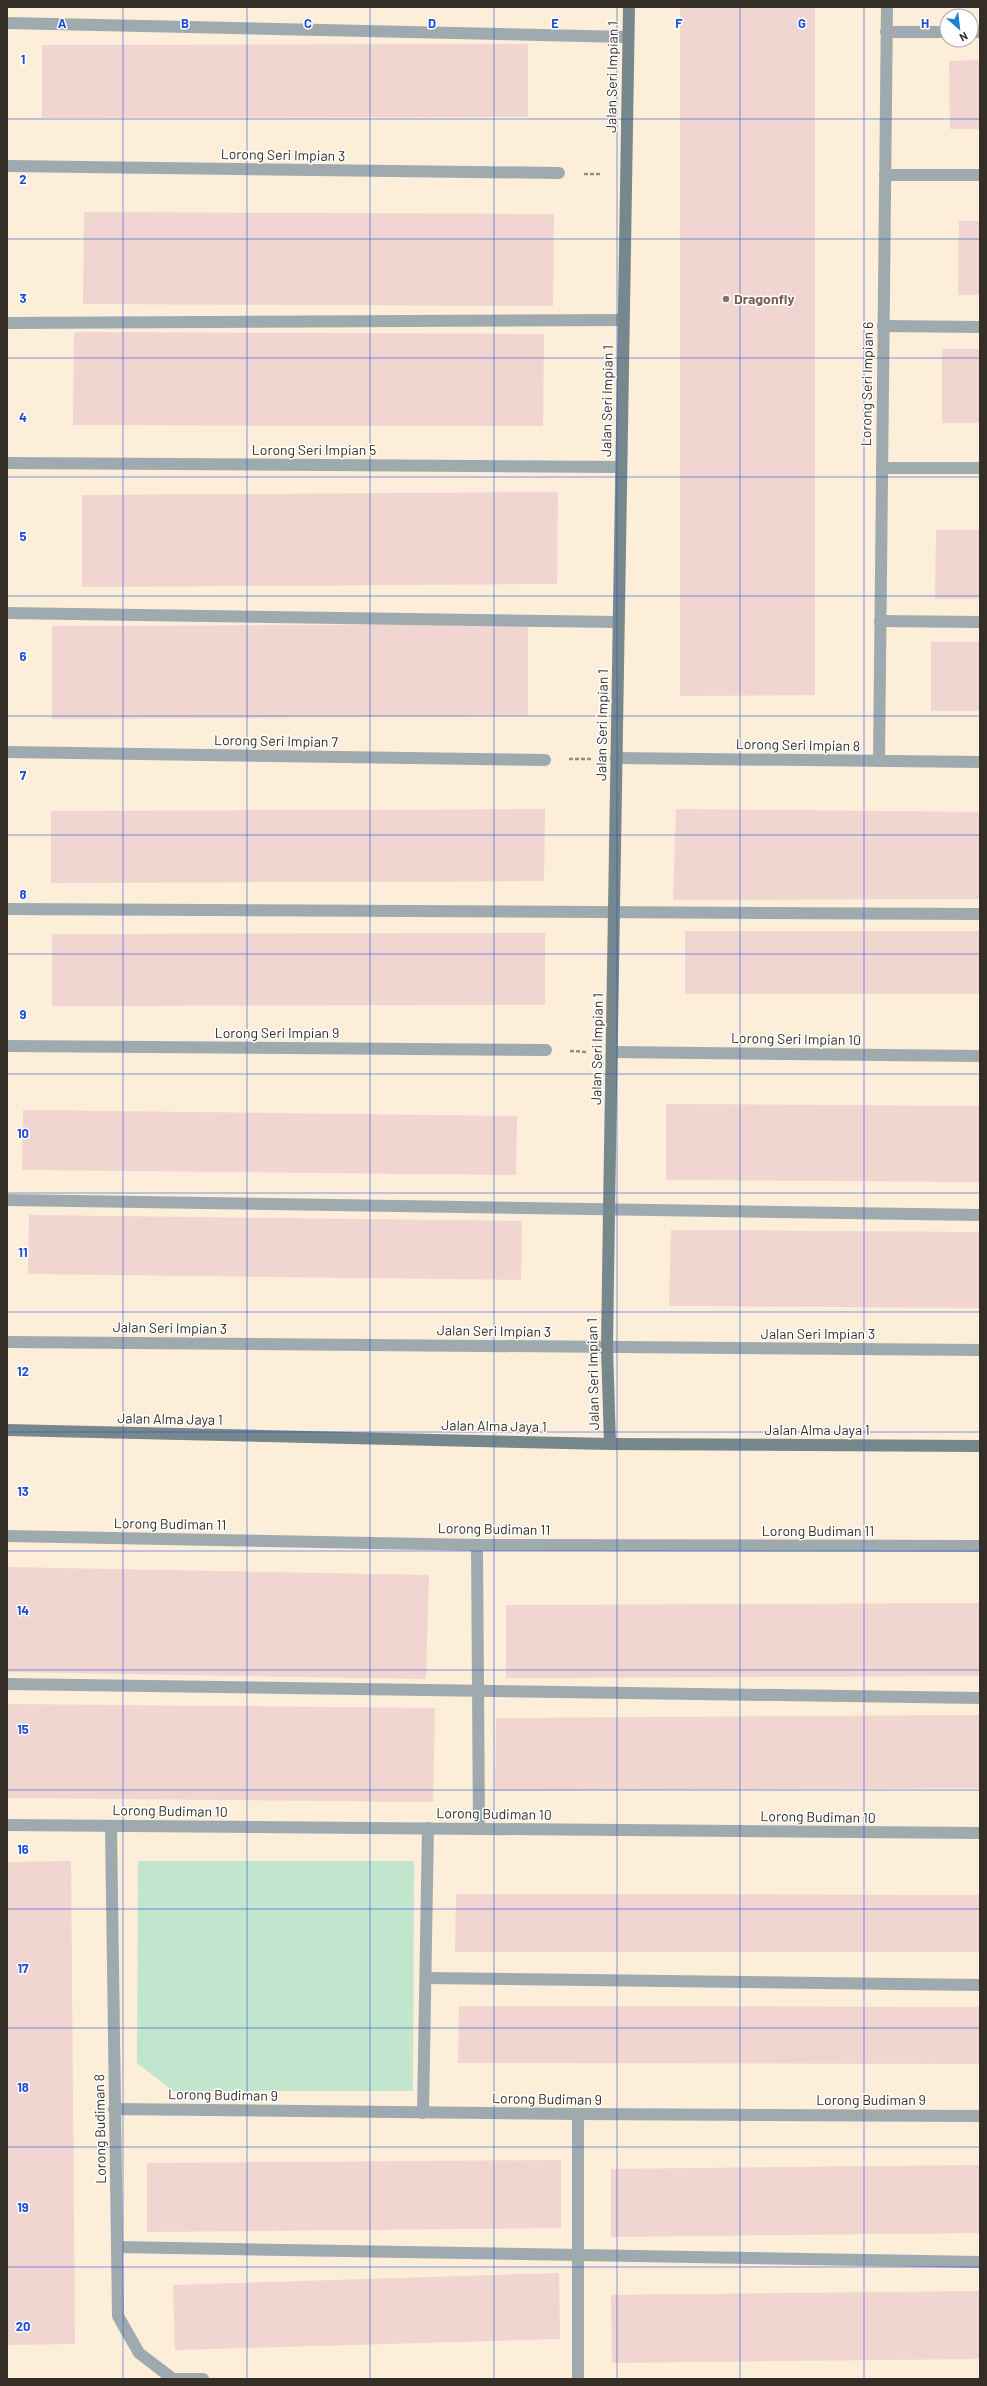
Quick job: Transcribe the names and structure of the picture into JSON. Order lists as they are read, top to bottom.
{
  "streets": {
    "street": [
      "Jalan Seri Impian 1",
      "Lorong Seri Impian 3",
      "Lorong Seri Impian 6",
      "Lorong Seri Impian 5",
      "Lorong Seri Impian 7",
      "Lorong Seri Impian 8",
      "Lorong Seri Impian 9",
      "Lorong Seri Impian 10",
      "Jalan Seri Impian 3",
      "Jalan Alma Jaya 1",
      "Lorong Budiman 11",
      "Lorong Budiman 10",
      "Lorong Budiman 9",
      "Lorong Budiman 8"
    ]
  },
  "crossings": [
    ["Jalan Seri Impian 1", "Lorong Seri Impian 5"],
    ["Jalan Seri Impian 1", "Lorong Seri Impian 8"],
    ["Jalan Seri Impian 1", "Lorong Seri Impian 10"],
    ["Jalan Seri Impian 1", "Jalan Seri Impian 3"],
    ["Jalan Seri Impian 1", "Jalan Alma Jaya 1"],
    ["Lorong Seri Impian 6", "Lorong Seri Impian 8"],
    ["Lorong Budiman 10", "Lorong Budiman 8"],
    ["Lorong Budiman 9", "Lorong Budiman 8"]
  ],
  "places": ["Dragonfly"],
  "north": "bottom right",
  "grid": {
    "columns": [
      "A",
      "B",
      "C",
      "D",
      "E",
      "F",
      "G",
      "H"
    ],
    "rows": [
      "1",
      "2",
      "3",
      "4",
      "5",
      "6",
      "7",
      "8",
      "9",
      "10",
      "11",
      "12",
      "13",
      "14",
      "15",
      "16",
      "17",
      "18",
      "19",
      "20"
    ]
  }
}
